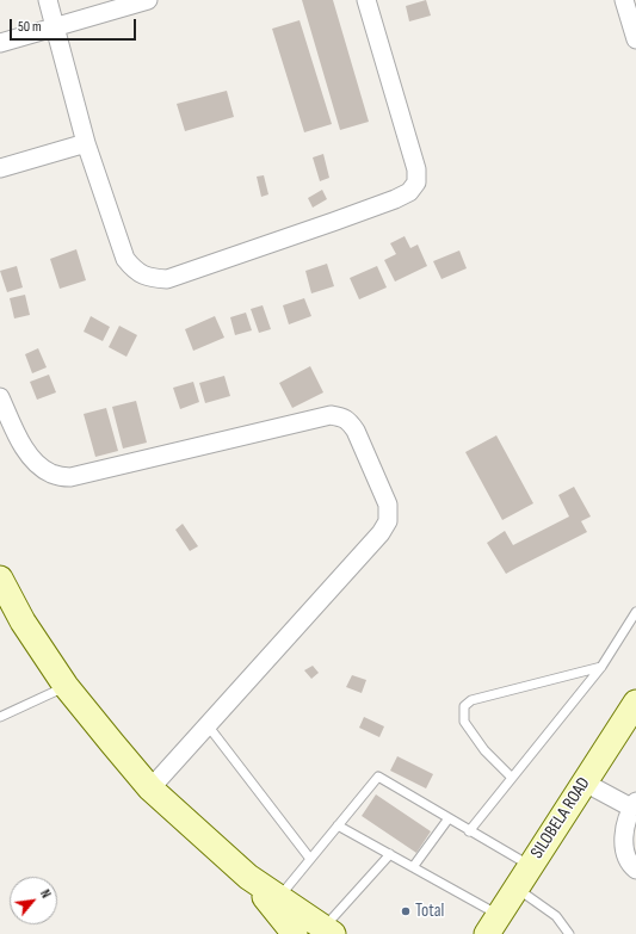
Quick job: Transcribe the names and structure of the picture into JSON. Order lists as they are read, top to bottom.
{
  "streets": {
    "main road": ["SILOBELA ROAD"]
  },
  "places": ["Total"],
  "scale_bar": "50 m",
  "north": "top right"
}
